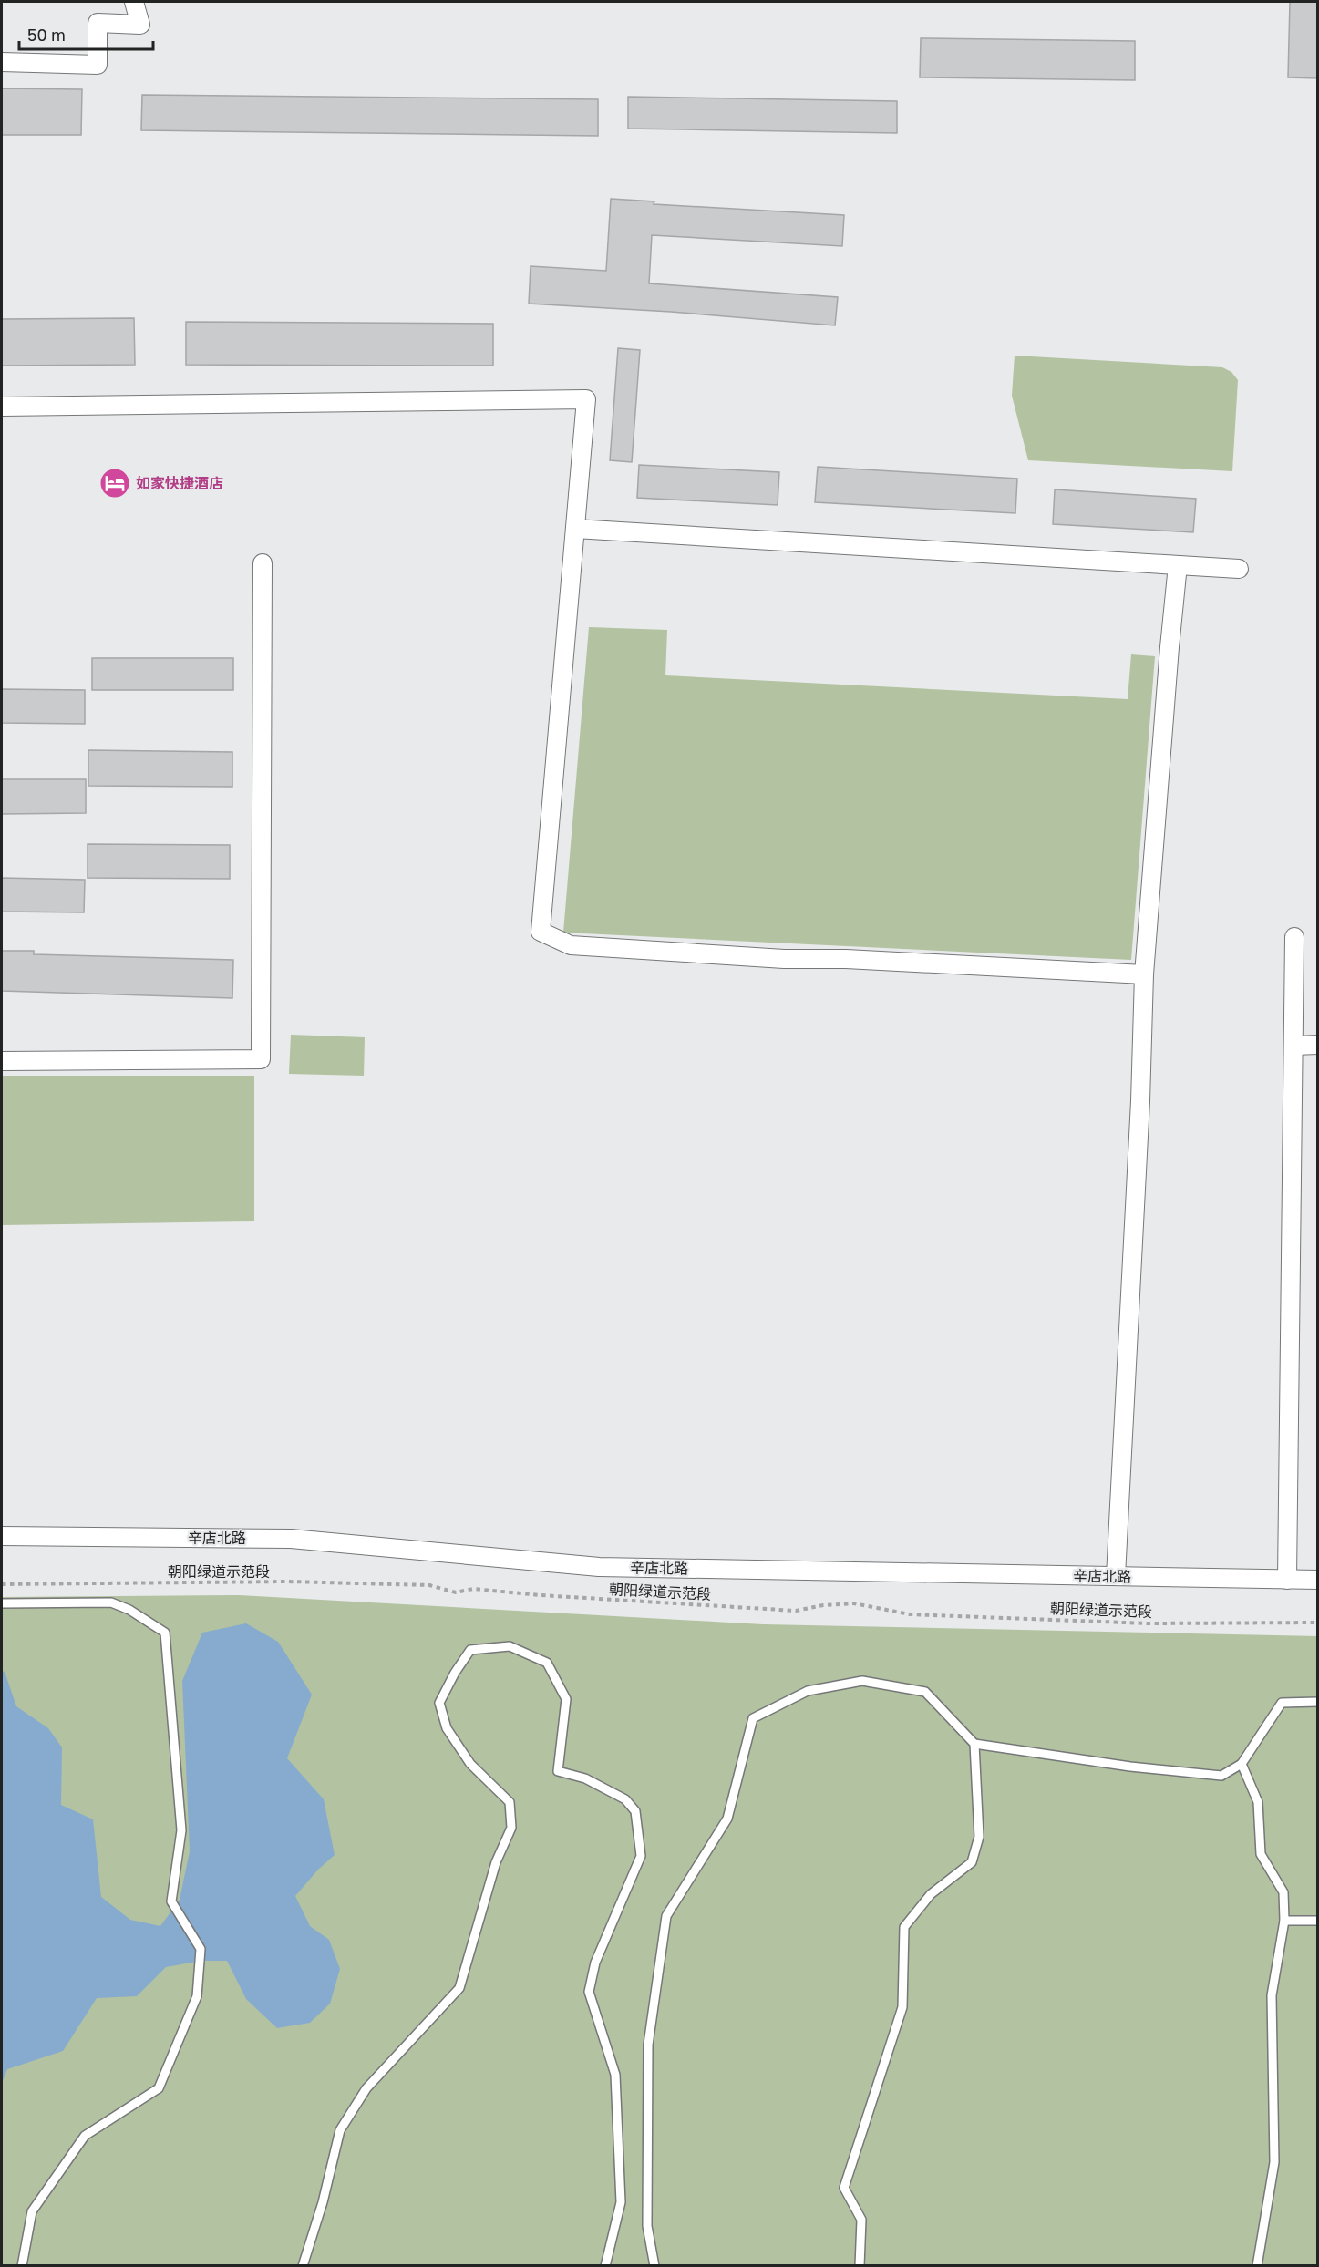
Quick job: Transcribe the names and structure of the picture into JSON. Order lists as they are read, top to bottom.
{
  "streets": {
    "street": ["辛店北路"],
    "path": ["朝阳绿道示范段"]
  },
  "places": {
    "hotel": ["如家快捷酒店"]
  },
  "scale_bar": "50 m"
}
